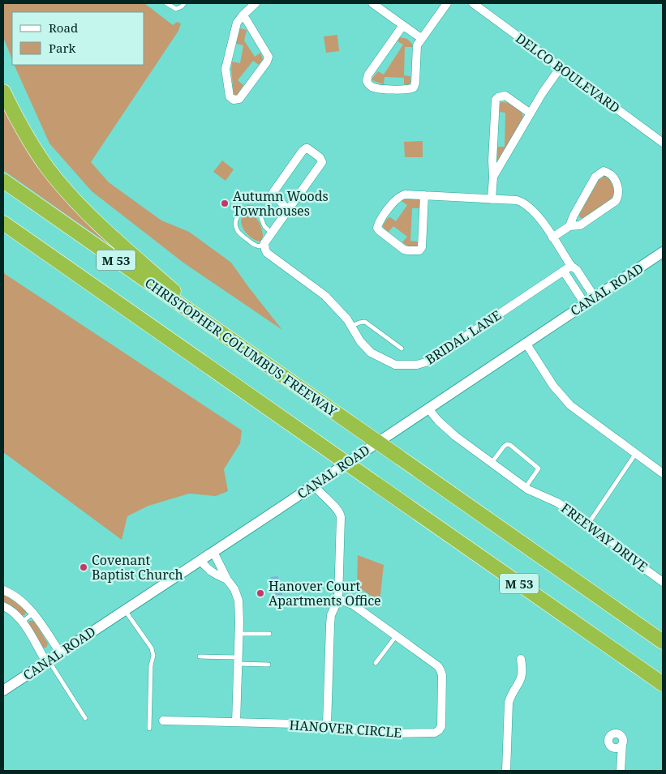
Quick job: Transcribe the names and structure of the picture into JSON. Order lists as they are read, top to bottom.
{
  "streets": {
    "highway": ["M 53", "CHRISTOPHER COLUMBUS FREEWAY"],
    "street": [
      "DELCO BOULEVARD",
      "CANAL ROAD",
      "BRIDAL LANE",
      "FREEWAY DRIVE",
      "HANOVER CIRCLE"
    ]
  },
  "crossings": [
    ["CANAL ROAD", "FREEWAY DRIVE"]
  ],
  "places": ["Autumn Woods Townhouses", "Covenant Baptist Church", "Hanover Court Apartments Office"],
  "legend": ["Road", "Park"]
}
